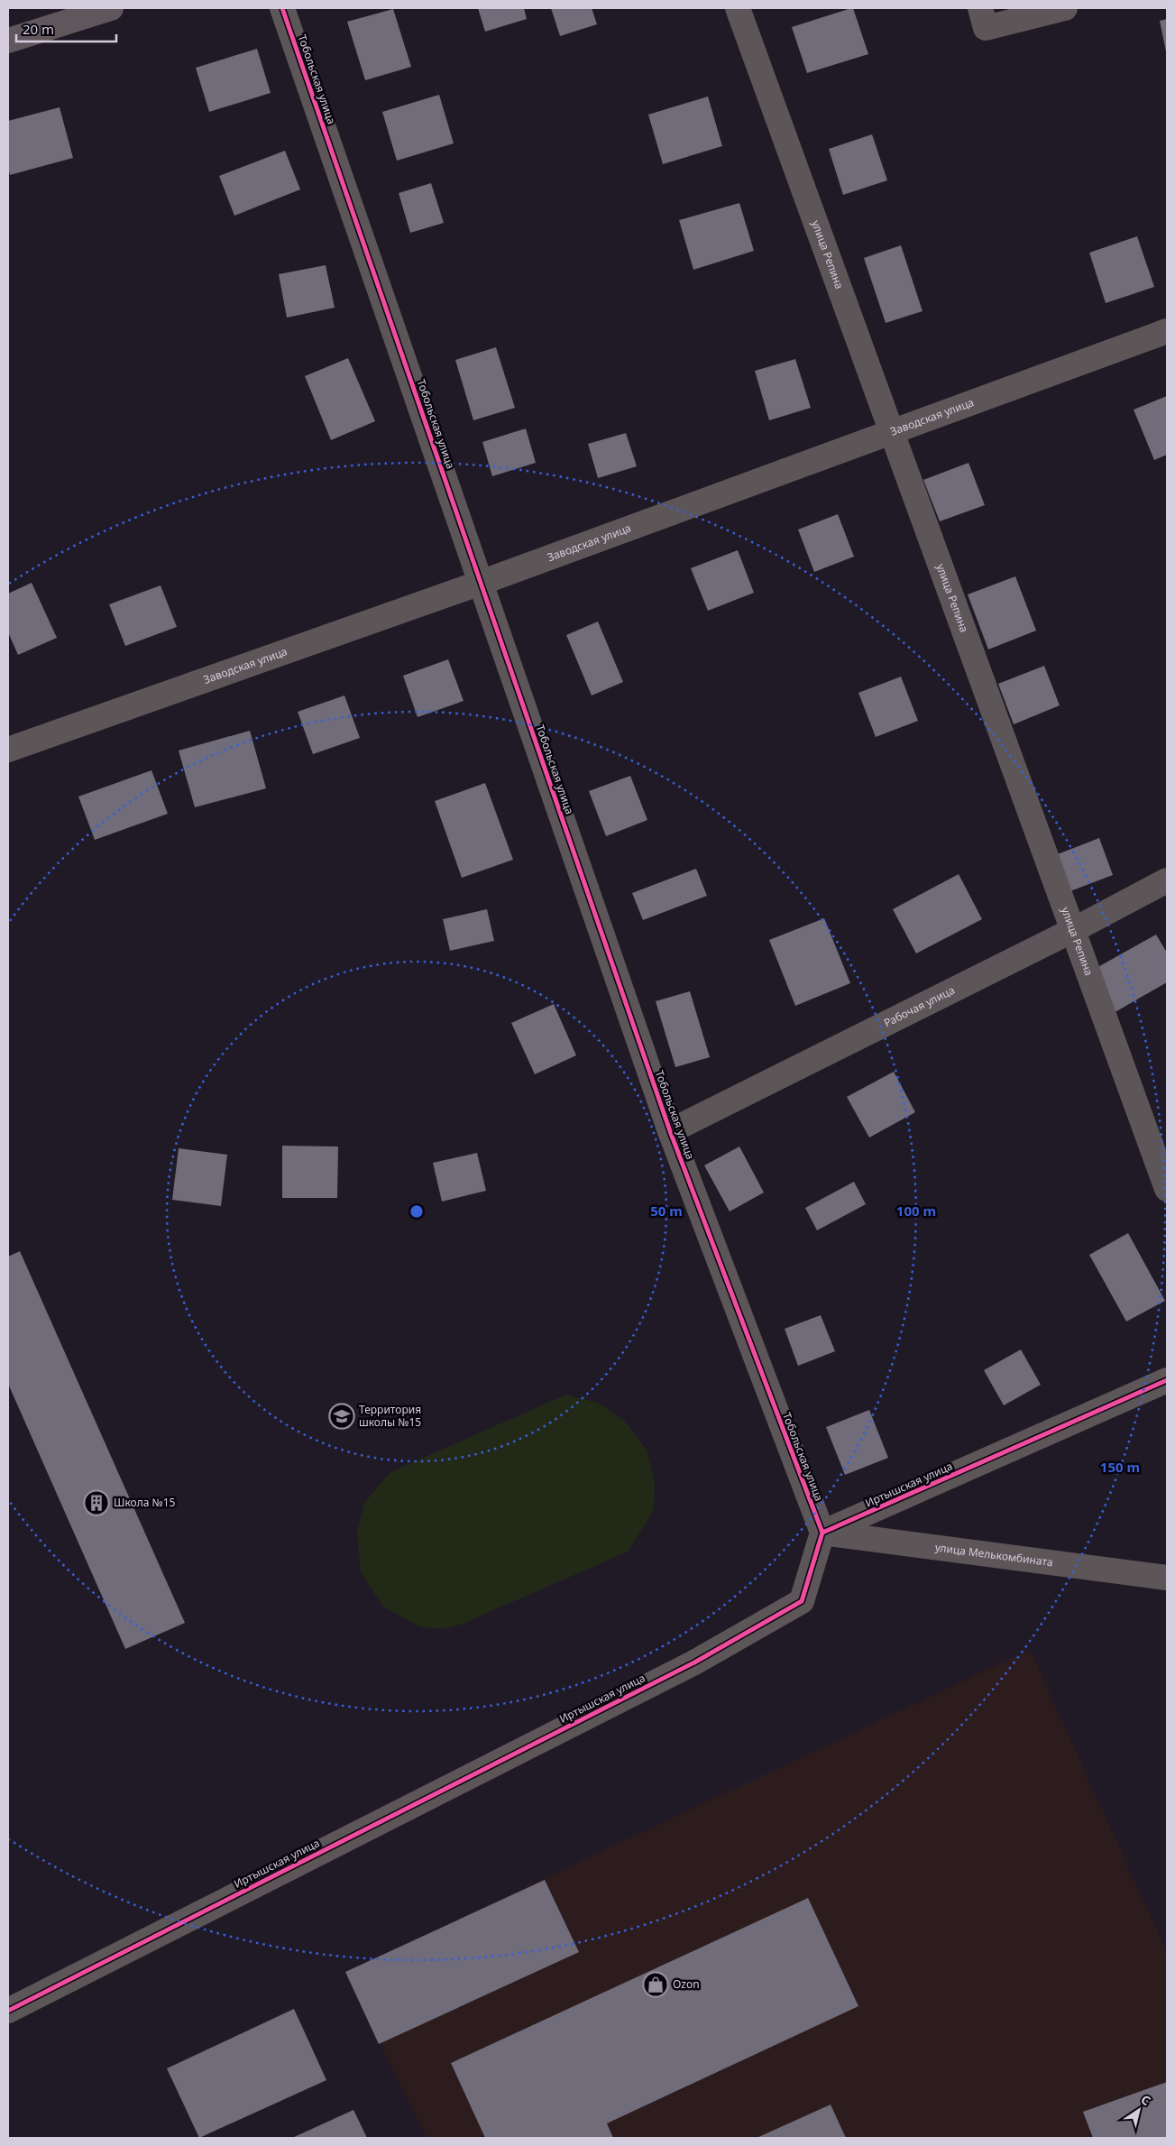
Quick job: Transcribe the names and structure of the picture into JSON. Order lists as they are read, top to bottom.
{
  "streets": {
    "street": [
      "Тобольская улица",
      "улица Репина",
      "Заводская улица",
      "Рабочая улица",
      "Иртышская улица",
      "улица Мелькомбината"
    ]
  },
  "crossings": [
    ["Тобольская улица", "Заводская улица"],
    ["Тобольская улица", "Рабочая улица"],
    ["Тобольская улица", "Иртышская улица"],
    ["Тобольская улица", "улица Мелькомбината"],
    ["улица Репина", "Заводская улица"],
    ["улица Репина", "Рабочая улица"],
    ["Иртышская улица", "улица Мелькомбината"]
  ],
  "places": {
    "school or university": ["Территория школы №15"],
    "building": ["Школа №15"],
    "shop": ["Ozon"]
  },
  "scale_bar": "20 m",
  "north": "top right",
  "rings": ["50 m", "100 m", "150 m"]
}
